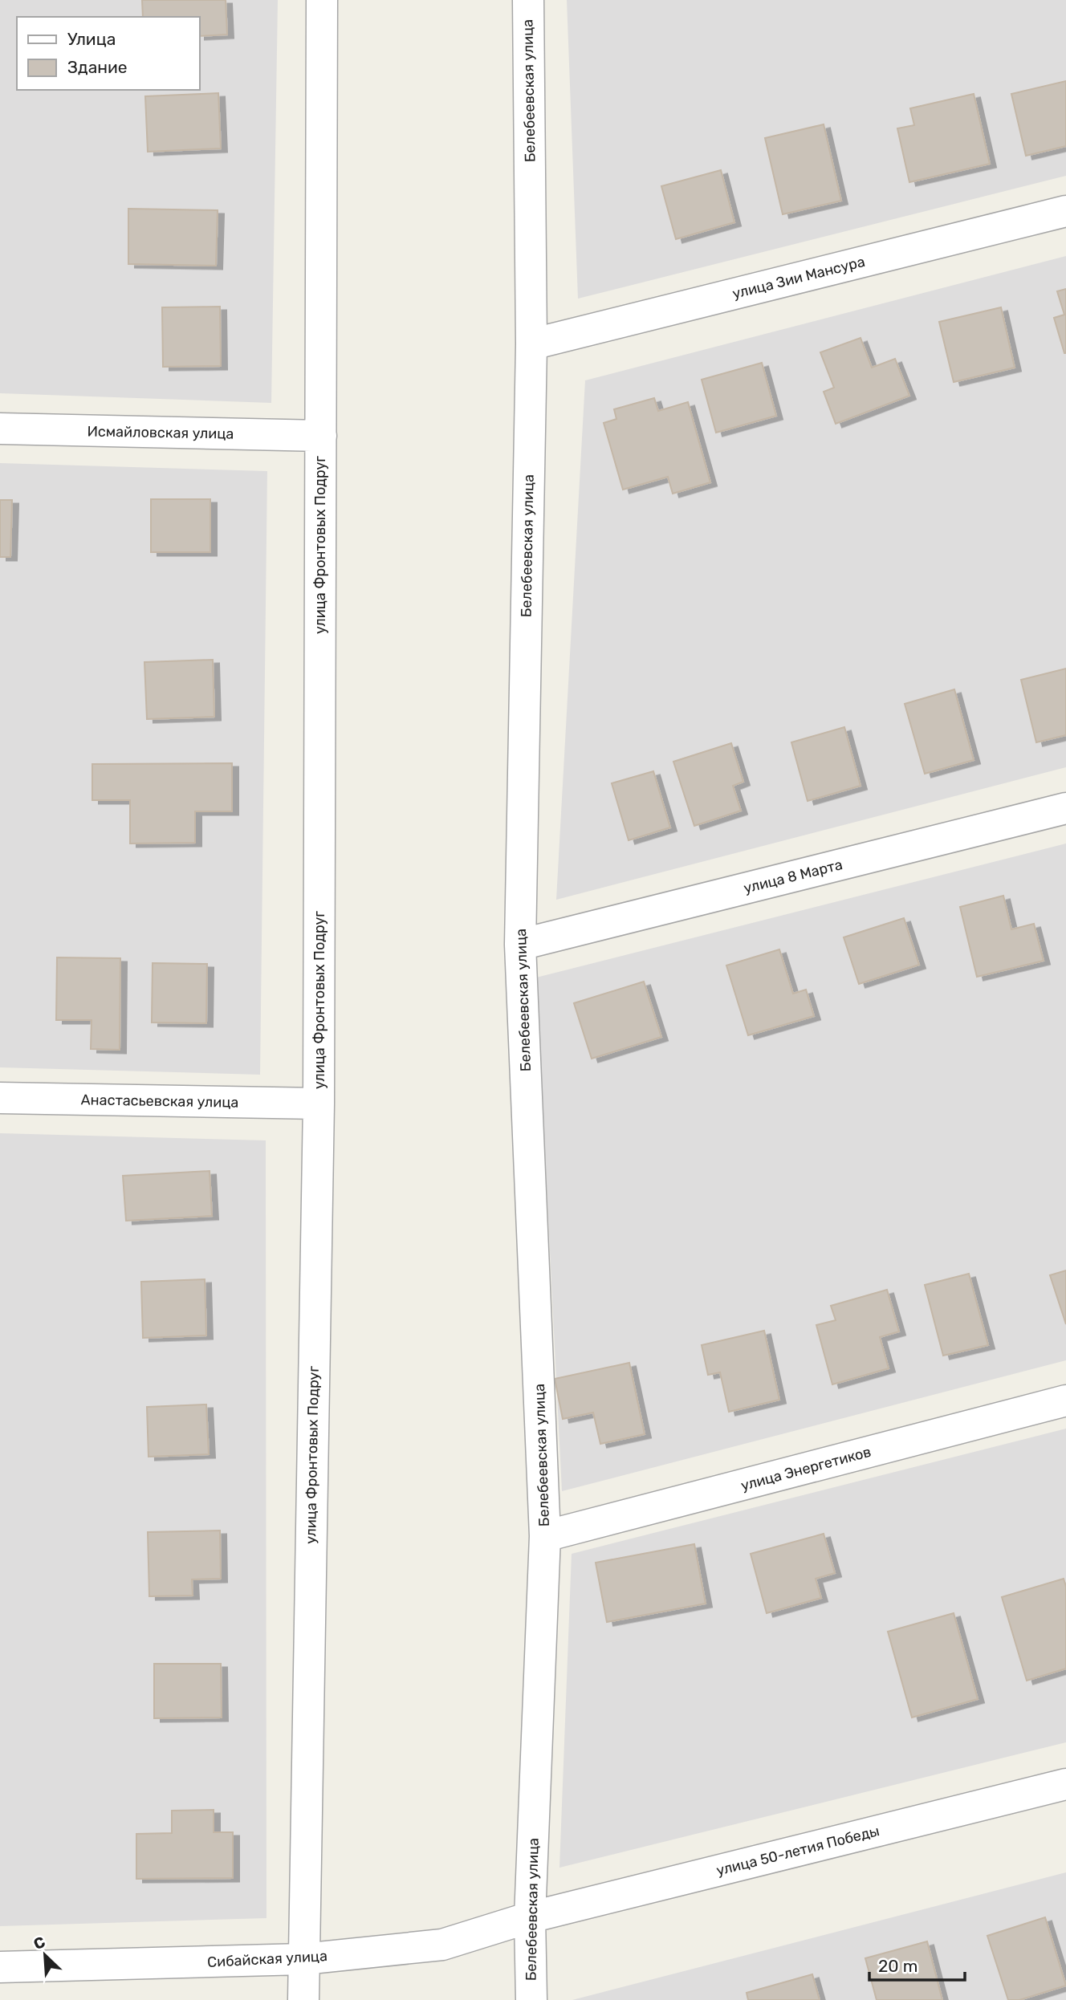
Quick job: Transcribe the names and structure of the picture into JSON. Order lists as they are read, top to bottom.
{
  "streets": {
    "street": [
      "Белебеевская улица",
      "улица Зии Мансура",
      "Исмайловская улица",
      "улица Фронтовых Подруг",
      "улица 8 Марта",
      "Анастасьевская улица",
      "улица Энергетиков",
      "улица 50-летия Победы",
      "Сибайская улица"
    ]
  },
  "crossings": [
    ["Белебеевская улица", "улица Зии Мансура"],
    ["Белебеевская улица", "улица 8 Марта"],
    ["Белебеевская улица", "улица Энергетиков"],
    ["Белебеевская улица", "улица 50-летия Победы"],
    ["Белебеевская улица", "Сибайская улица"],
    ["Исмайловская улица", "улица Фронтовых Подруг"],
    ["улица Фронтовых Подруг", "Анастасьевская улица"],
    ["улица Фронтовых Подруг", "Сибайская улица"],
    ["улица 50-летия Победы", "Сибайская улица"]
  ],
  "legend": ["Улица", "Здание"],
  "scale_bar": "20 m",
  "north": "top left"
}
